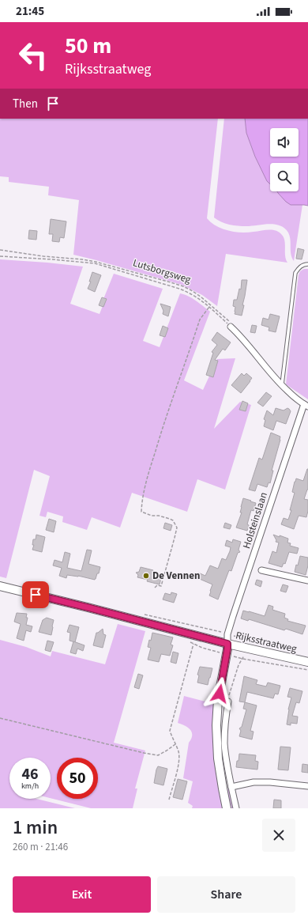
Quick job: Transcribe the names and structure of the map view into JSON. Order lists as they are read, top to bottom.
{
  "streets": {
    "main road": ["Rijksstraatweg"],
    "street": ["Holsteinslaan"],
    "path": ["Lutsborgsweg"]
  },
  "crossings": [
    ["Holsteinslaan", "Rijksstraatweg"]
  ],
  "places": ["De Vennen"],
  "page": {
    "status": "21:45",
    "turn": ["50 m", "Rijksstraatweg"],
    "then": "Then",
    "speed": "46 km/h",
    "limit": "50",
    "heading": ["1 min", "260 m · 21:46"],
    "buttons": ["Exit", "Share"]
  }
}
